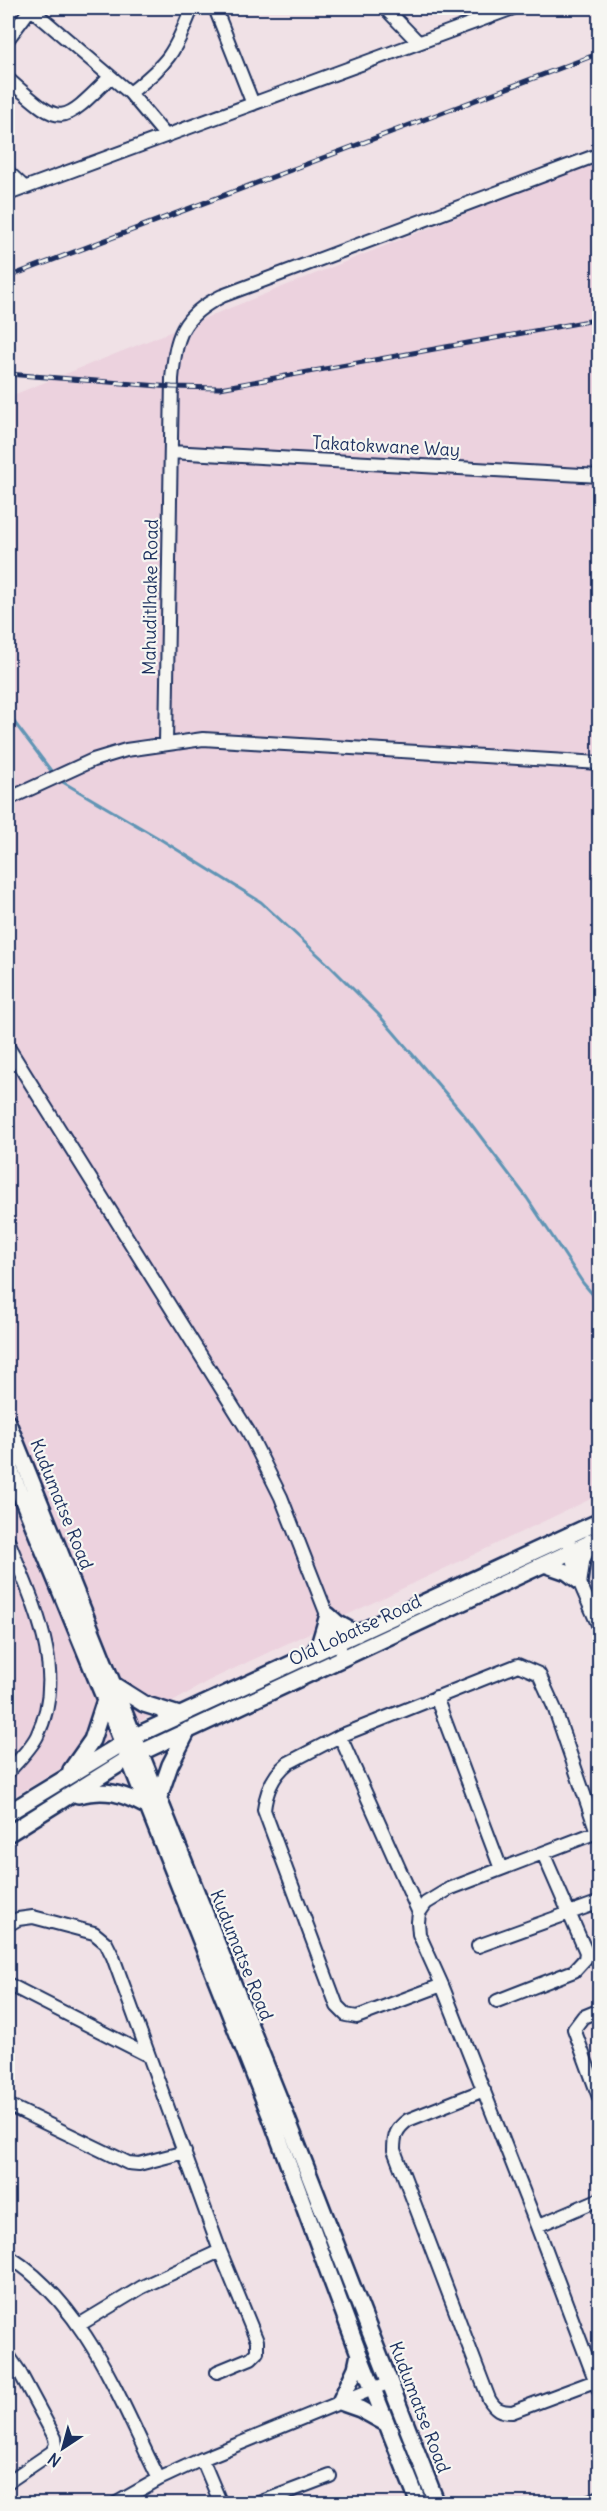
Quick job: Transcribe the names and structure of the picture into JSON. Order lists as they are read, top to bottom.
{
  "streets": {
    "main road": ["Kudumatse Road", "Old Lobatse Road"],
    "street": ["Takatokwane Way", "Mahuditlhake Road"]
  },
  "crossings": [
    ["Takatokwane Way", "Mahuditlhake Road"],
    ["Kudumatse Road", "Old Lobatse Road"]
  ],
  "north": "bottom left"
}
